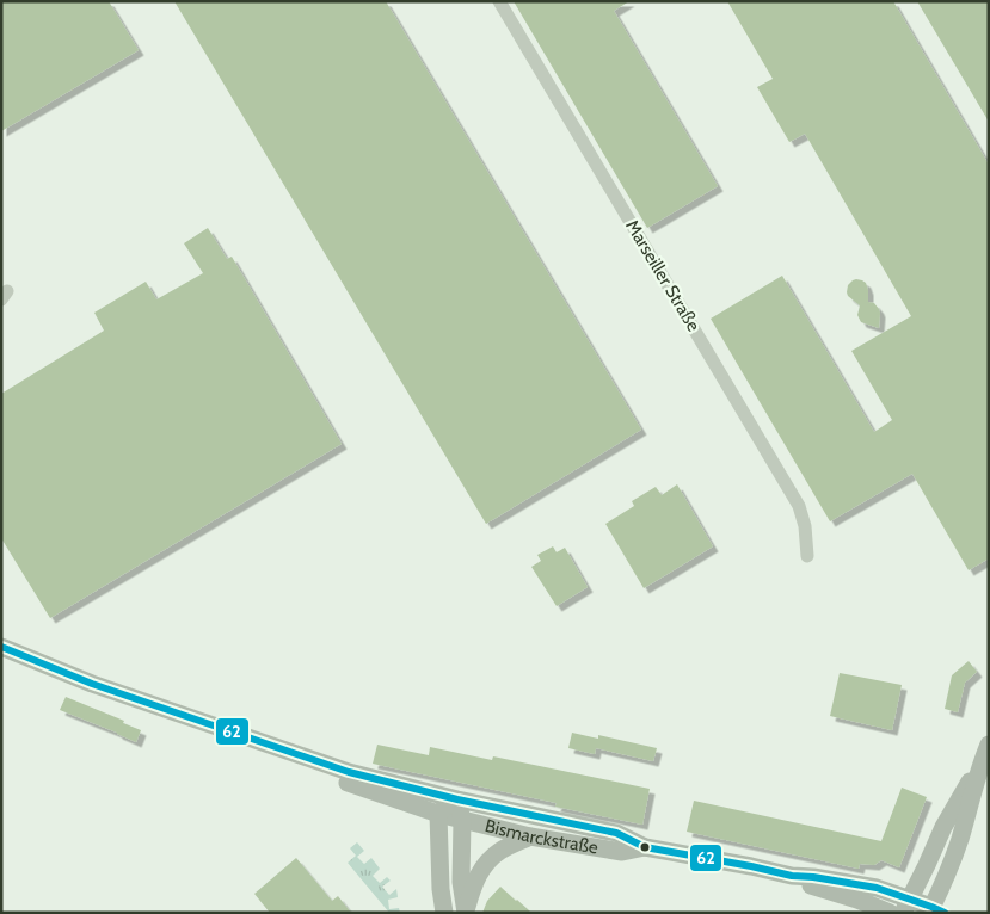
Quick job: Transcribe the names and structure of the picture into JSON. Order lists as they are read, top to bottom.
{
  "streets": {
    "street": ["Marseiller Straße", "Bismarckstraße"]
  },
  "lines": ["transit line 62"]
}
